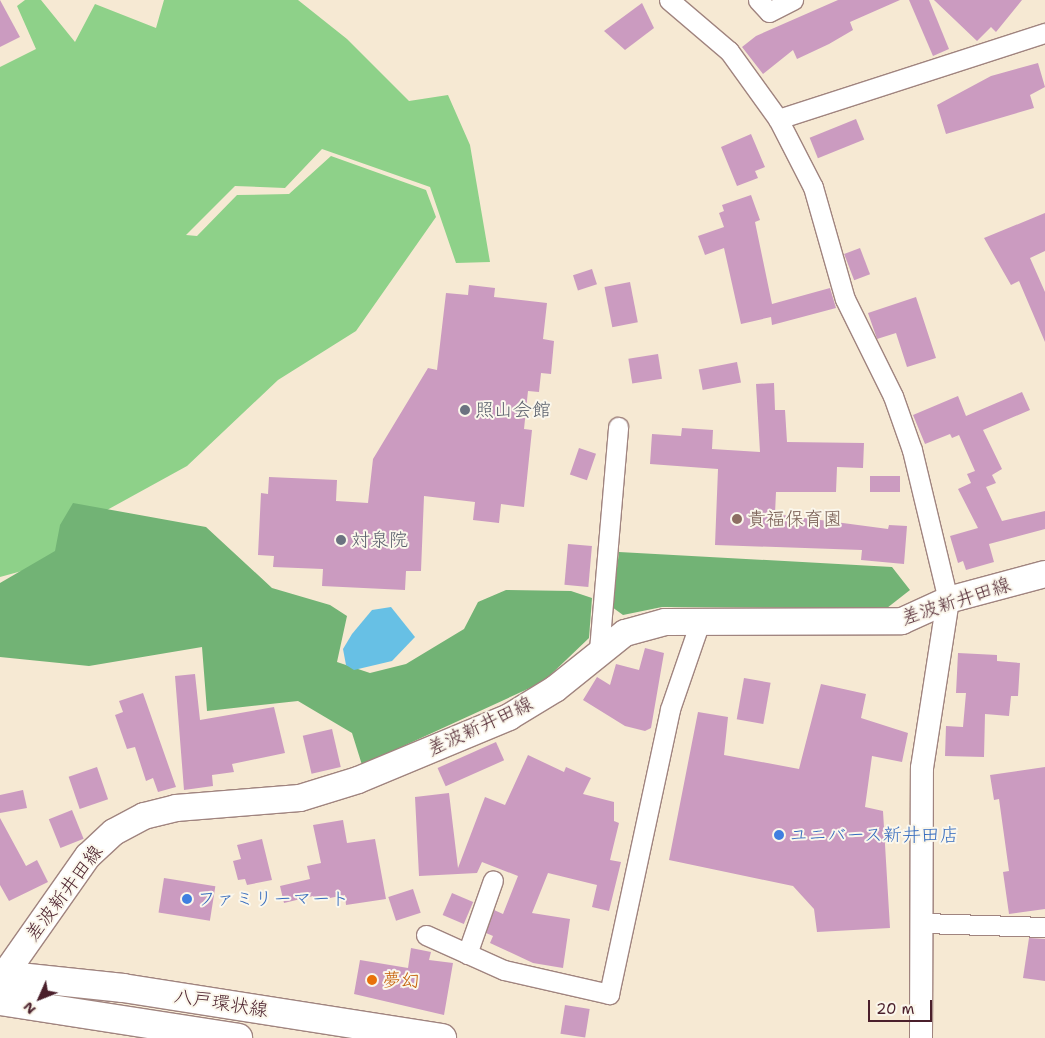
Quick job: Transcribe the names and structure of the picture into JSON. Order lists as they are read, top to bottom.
{
  "streets": {
    "main road": ["差波新井田線", "八戸環状線"]
  },
  "crossings": [
    ["差波新井田線", "八戸環状線"]
  ],
  "places": [
    "照山会館",
    "貴福保育園",
    "対泉院",
    "ユニバース新井田店",
    "ファミリーマート",
    "夢幻"
  ],
  "scale_bar": "20 m",
  "north": "bottom left"
}
